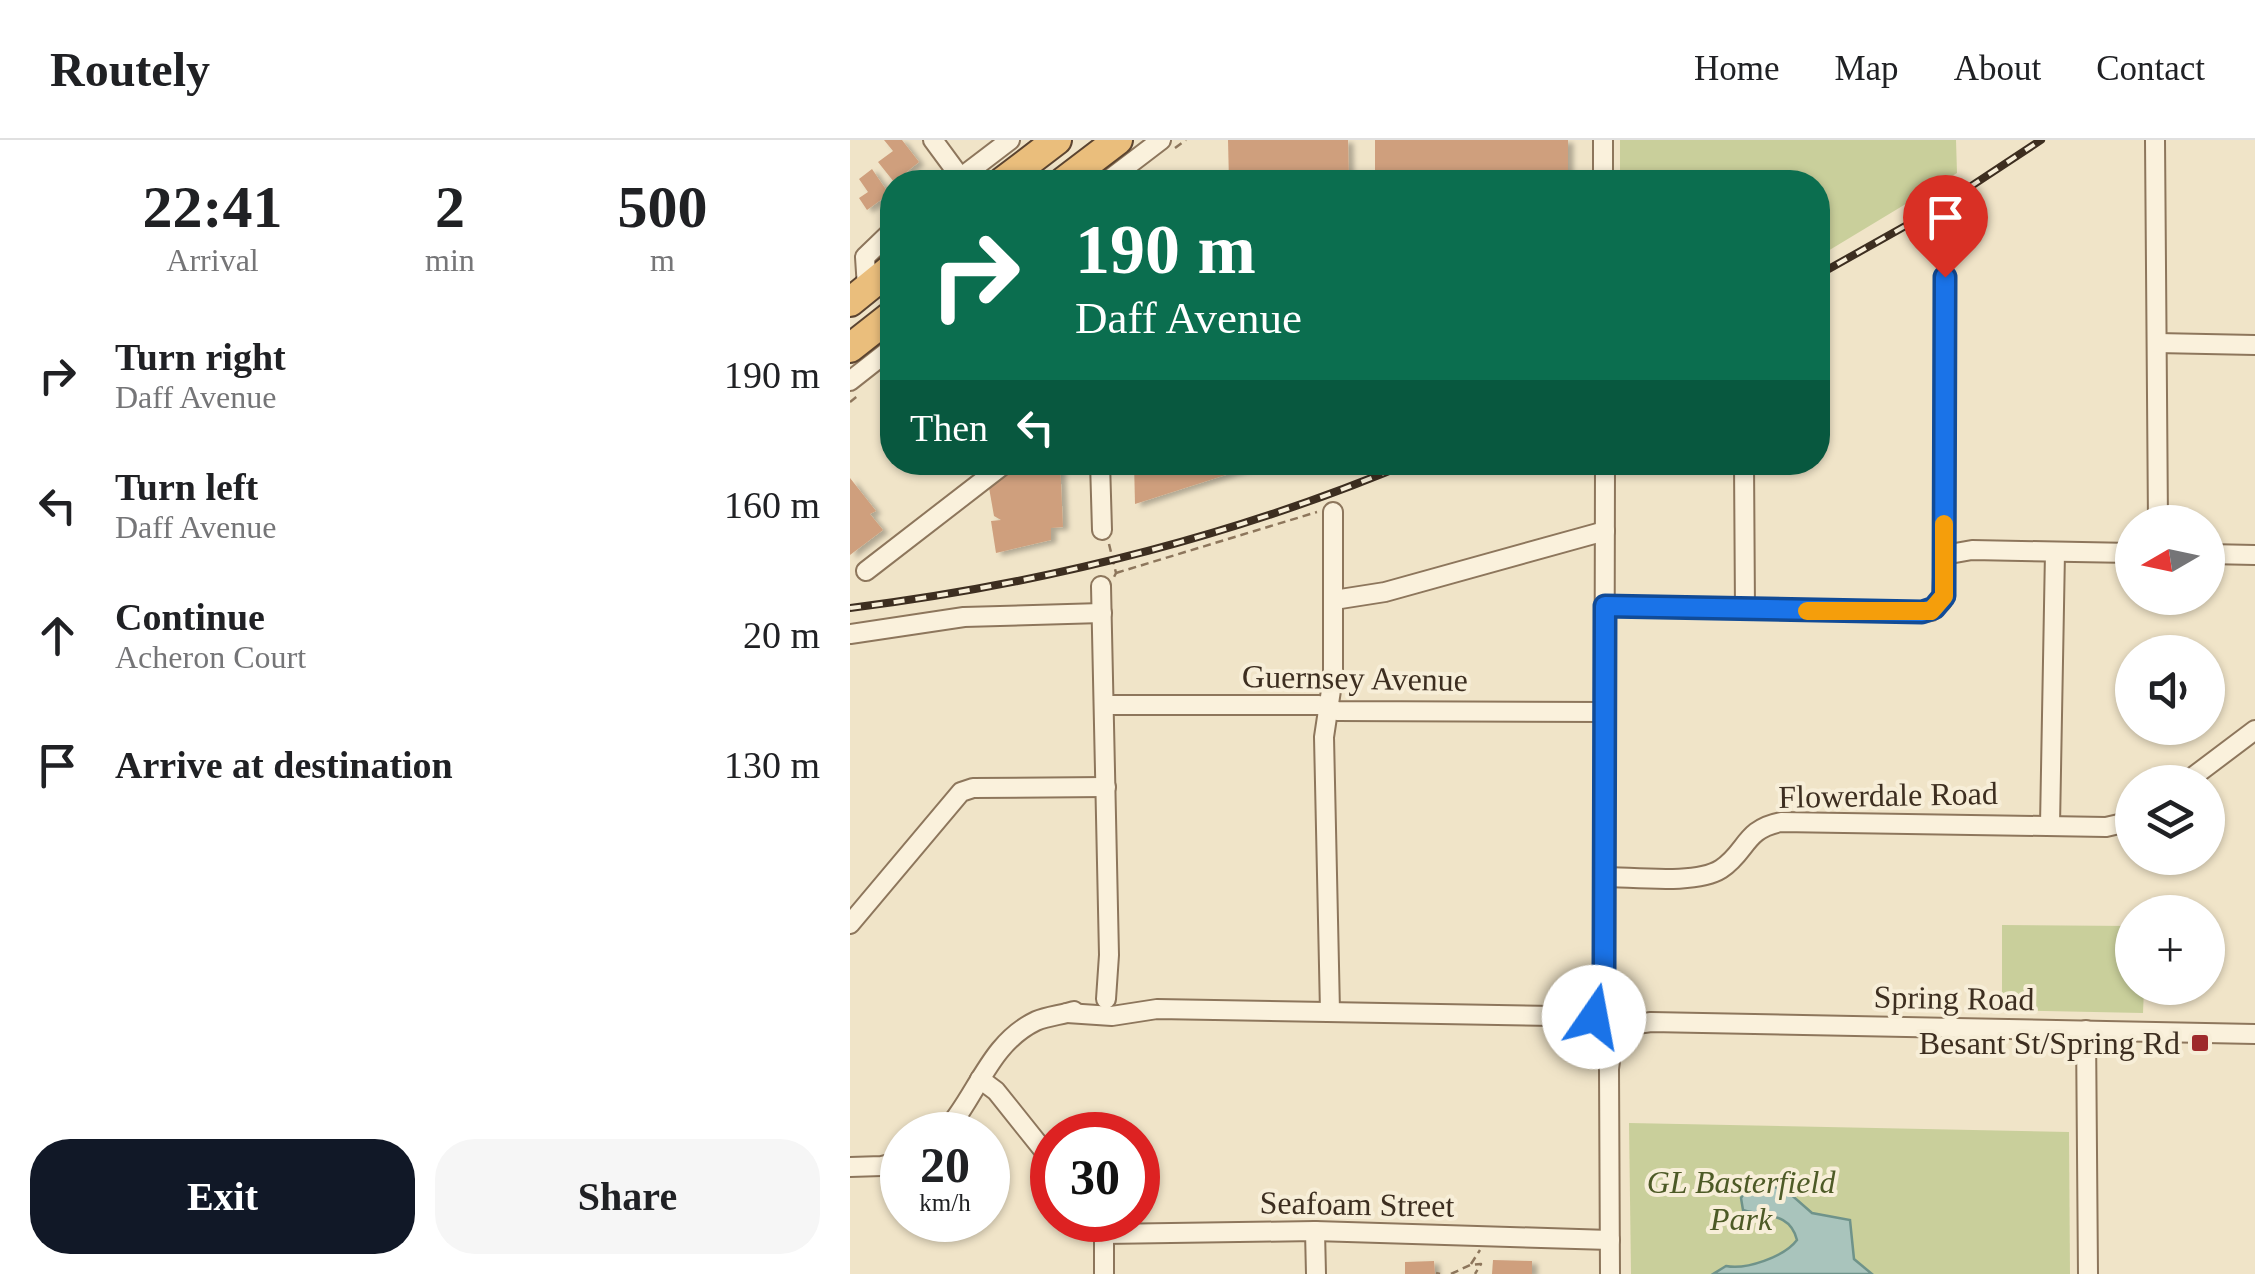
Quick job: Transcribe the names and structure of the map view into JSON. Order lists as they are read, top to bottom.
{
  "streets": {
    "street": [
      "Guernsey Avenue",
      "Flowerdale Road",
      "Spring Road",
      "Seafoam Street"
    ]
  },
  "parks": ["GL Basterfield Park"],
  "places": {
    "transit": ["Besant St/Spring Rd"]
  },
  "north": "left",
  "page": {
    "header": "Routely",
    "nav": [
      "Home",
      "Map",
      "About",
      "Contact"
    ],
    "eta": [
      "22:41",
      "Arrival",
      "2",
      "min",
      "500",
      "m"
    ],
    "turn": ["190 m", "Daff Avenue"],
    "list": [
      {
        "name": "Turn right",
        "note": "Daff Avenue",
        "value": "190 m"
      },
      {
        "name": "Turn left",
        "note": "Daff Avenue",
        "value": "160 m"
      },
      {
        "name": "Continue",
        "note": "Acheron Court",
        "value": "20 m"
      },
      {
        "name": "Arrive at destination",
        "value": "130 m"
      }
    ],
    "then": "Then",
    "map_buttons": "+",
    "speed": "20 km/h",
    "limit": "30",
    "buttons": ["Exit", "Share"]
  }
}
